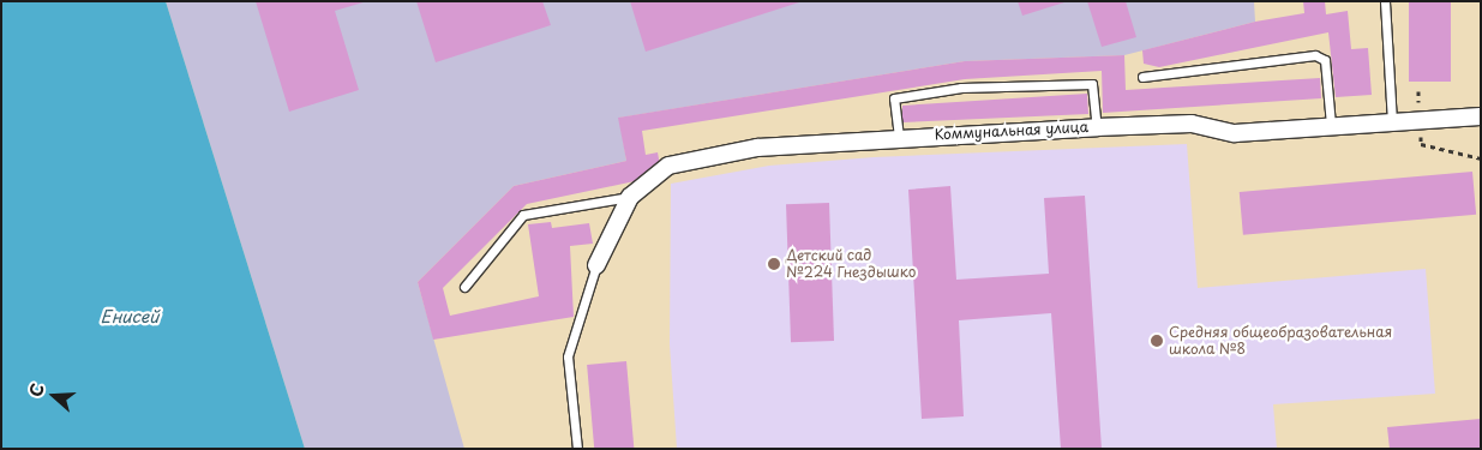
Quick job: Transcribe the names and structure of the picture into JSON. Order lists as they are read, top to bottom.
{
  "streets": {
    "street": ["Коммунальная улица"]
  },
  "water": ["Енисей"],
  "places": ["Детский сад №224 Гнездышко", "Средняя общеобразовательная школа №8"],
  "north": "left"
}
